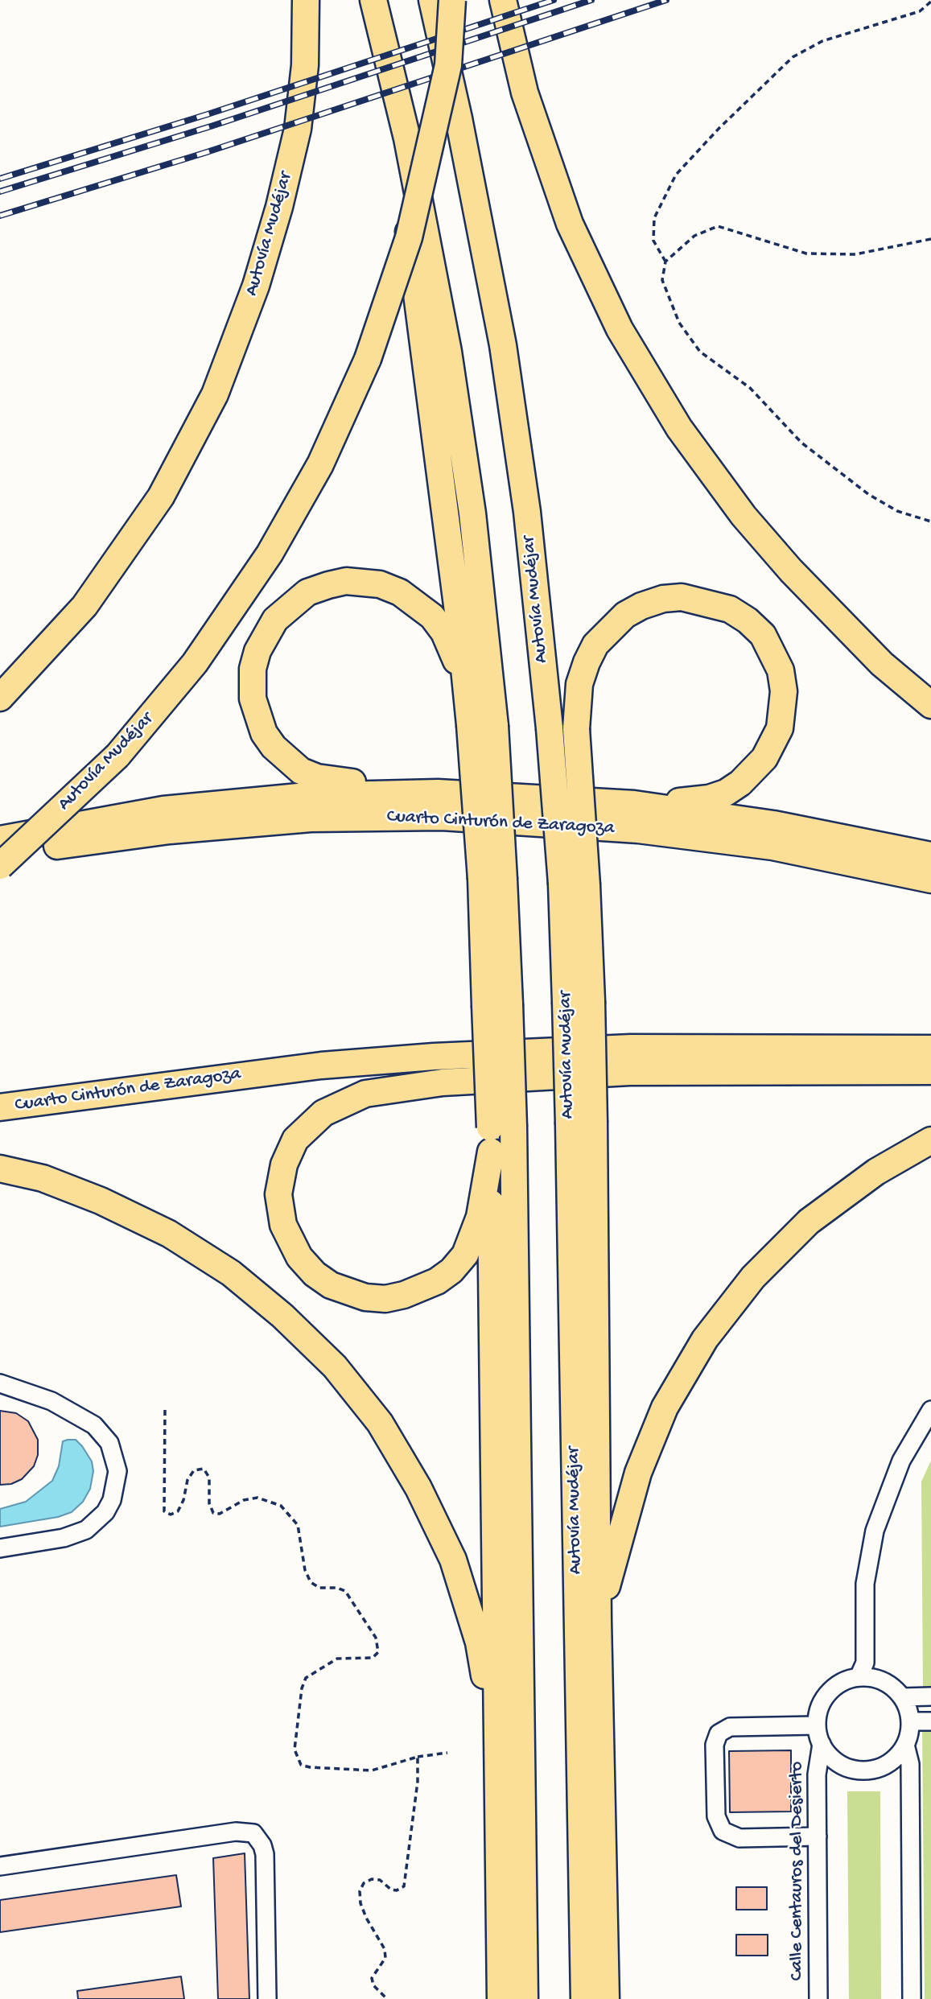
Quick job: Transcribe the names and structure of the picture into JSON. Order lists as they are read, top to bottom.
{
  "streets": {
    "highway": ["Autovía Mudéjar", "Cuarto Cinturón de Zaragoza"],
    "street": ["Calle Centauros del Desierto"]
  }
}
